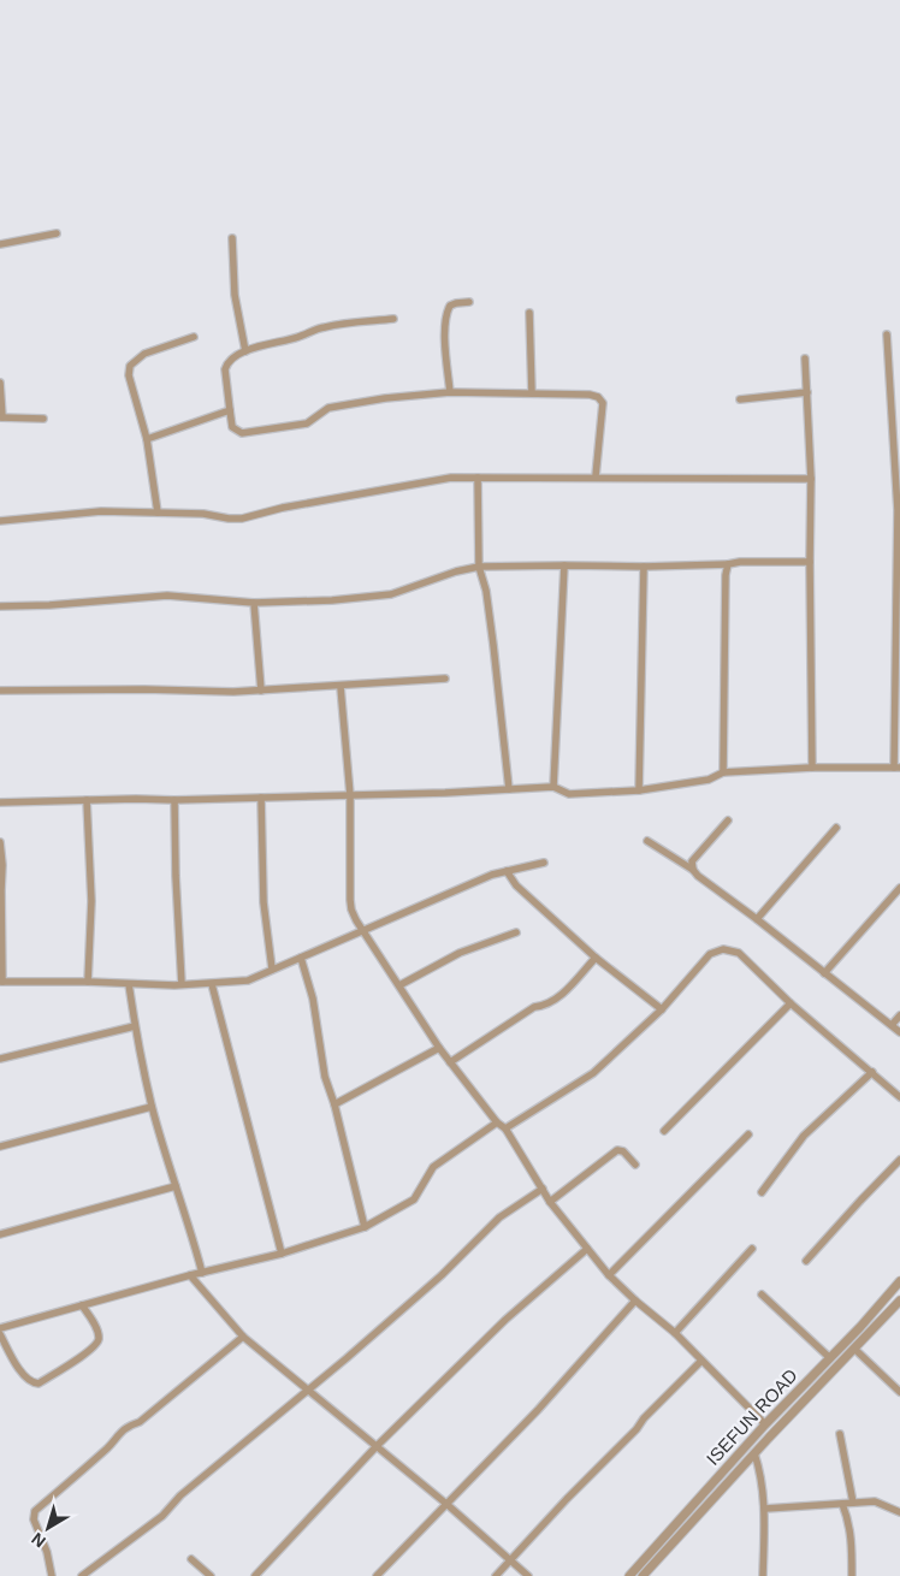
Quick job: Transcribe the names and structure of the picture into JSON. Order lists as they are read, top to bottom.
{
  "streets": {
    "street": ["ISEFUN ROAD"]
  },
  "north": "bottom left"
}
